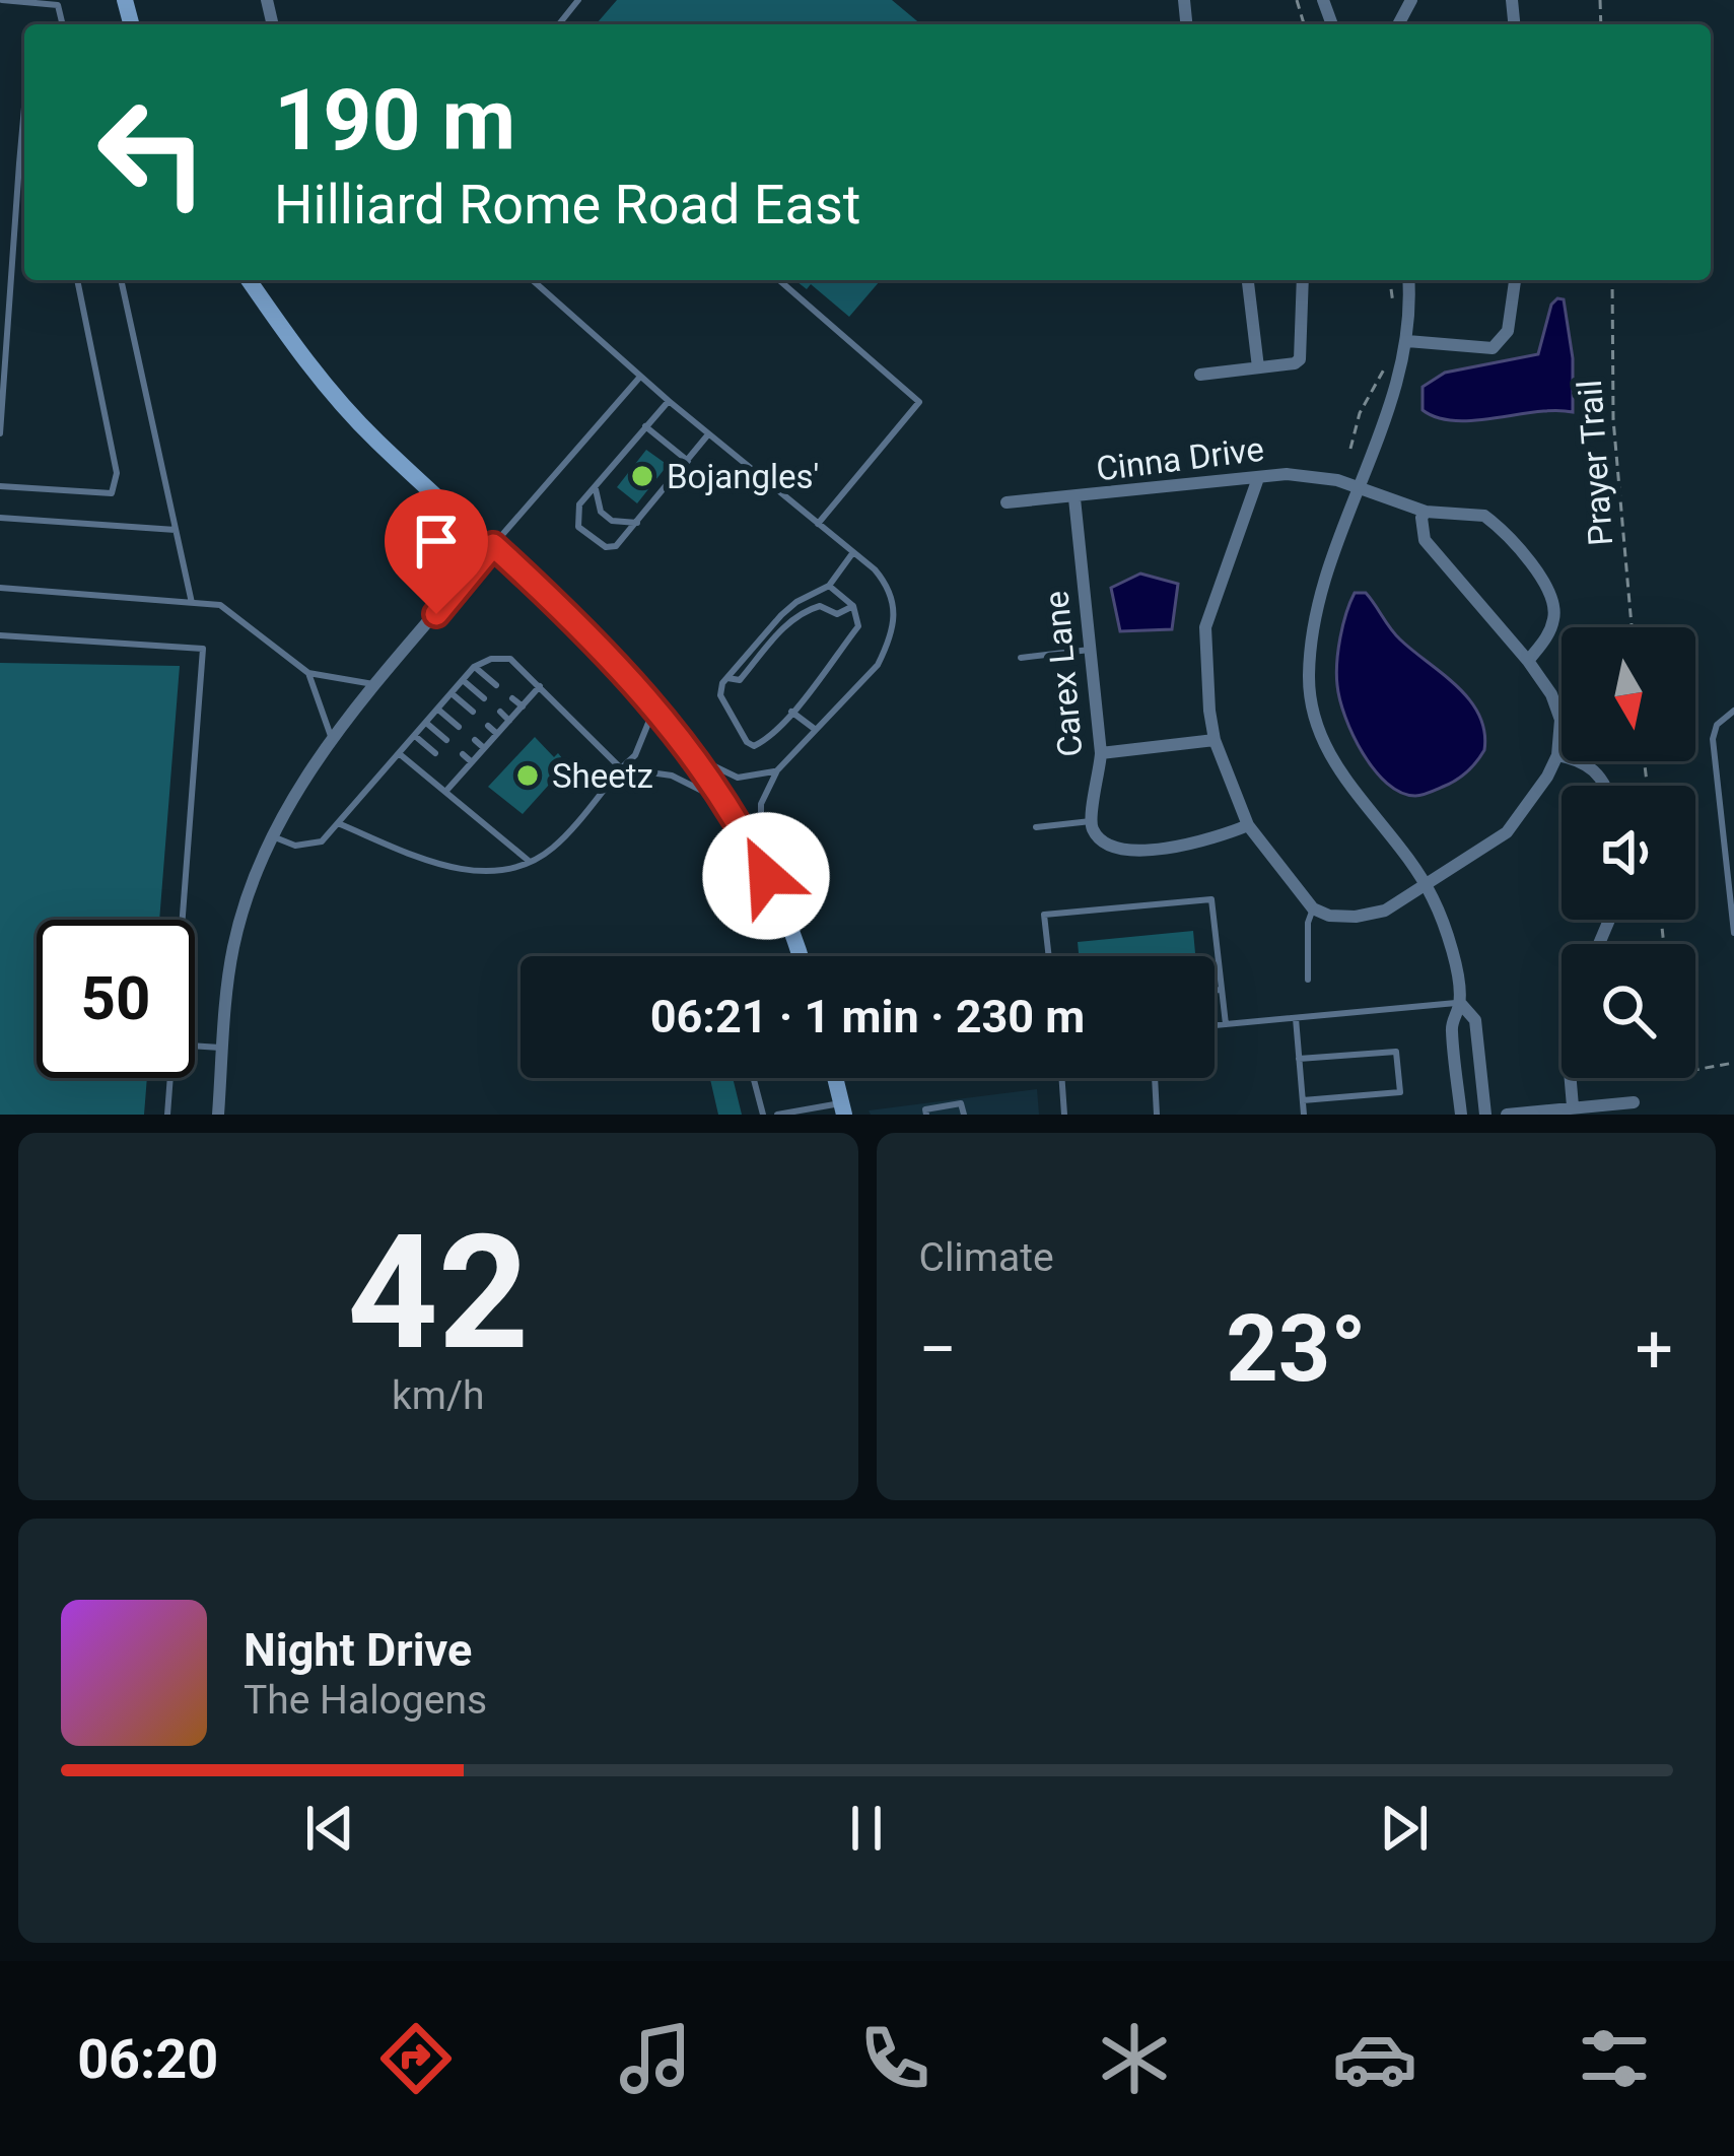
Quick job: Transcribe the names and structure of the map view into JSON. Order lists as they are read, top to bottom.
{
  "streets": {
    "street": ["Cinna Drive", "Carex Lane"],
    "path": ["Prayer Trail"]
  },
  "crossings": [
    ["Cinna Drive", "Carex Lane"]
  ],
  "places": ["Bojangles'", "Sheetz"],
  "north": "bottom",
  "page": {
    "turn": ["190 m", "Hilliard Rome Road East"],
    "limit": "50",
    "trip": "06:21 · 1 min · 230 m",
    "tile": [
      ["42", "km/h"],
      "Climate"
    ],
    "heat": ["−", "23°", "+"],
    "song": ["Night Drive", "The Halogens"],
    "tabs": "06:20"
  }
}
